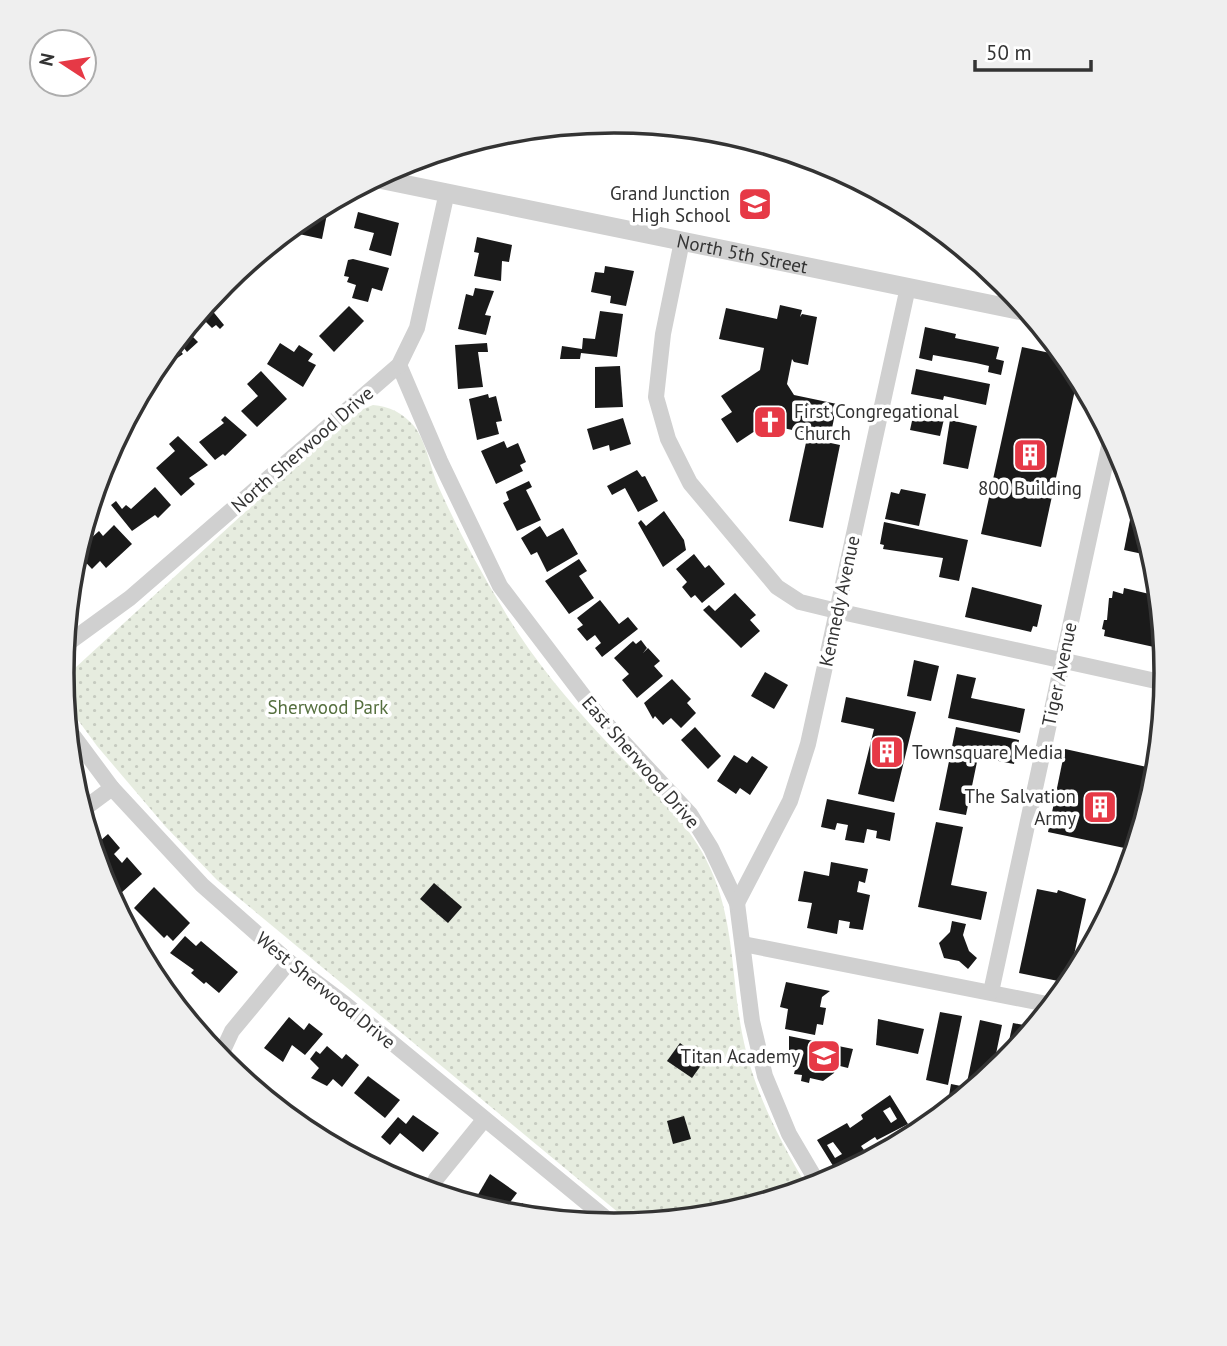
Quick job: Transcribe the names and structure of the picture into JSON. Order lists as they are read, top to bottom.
{
  "streets": {
    "street": [
      "North 5th Street",
      "North Sherwood Drive",
      "Kennedy Avenue",
      "Tiger Avenue",
      "East Sherwood Drive",
      "West Sherwood Drive"
    ]
  },
  "crossings": [
    ["North 5th Street", "North Sherwood Drive"],
    ["North 5th Street", "Kennedy Avenue"],
    ["North Sherwood Drive", "East Sherwood Drive"],
    ["Kennedy Avenue", "East Sherwood Drive"]
  ],
  "parks": ["Sherwood Park"],
  "places": {
    "school or university": ["Grand Junction High School", "Titan Academy"],
    "church": ["First Congregational Church"],
    "building": ["800 Building", "Townsquare Media", "The Salvation Army"]
  },
  "scale_bar": "50 m",
  "north": "left"
}
